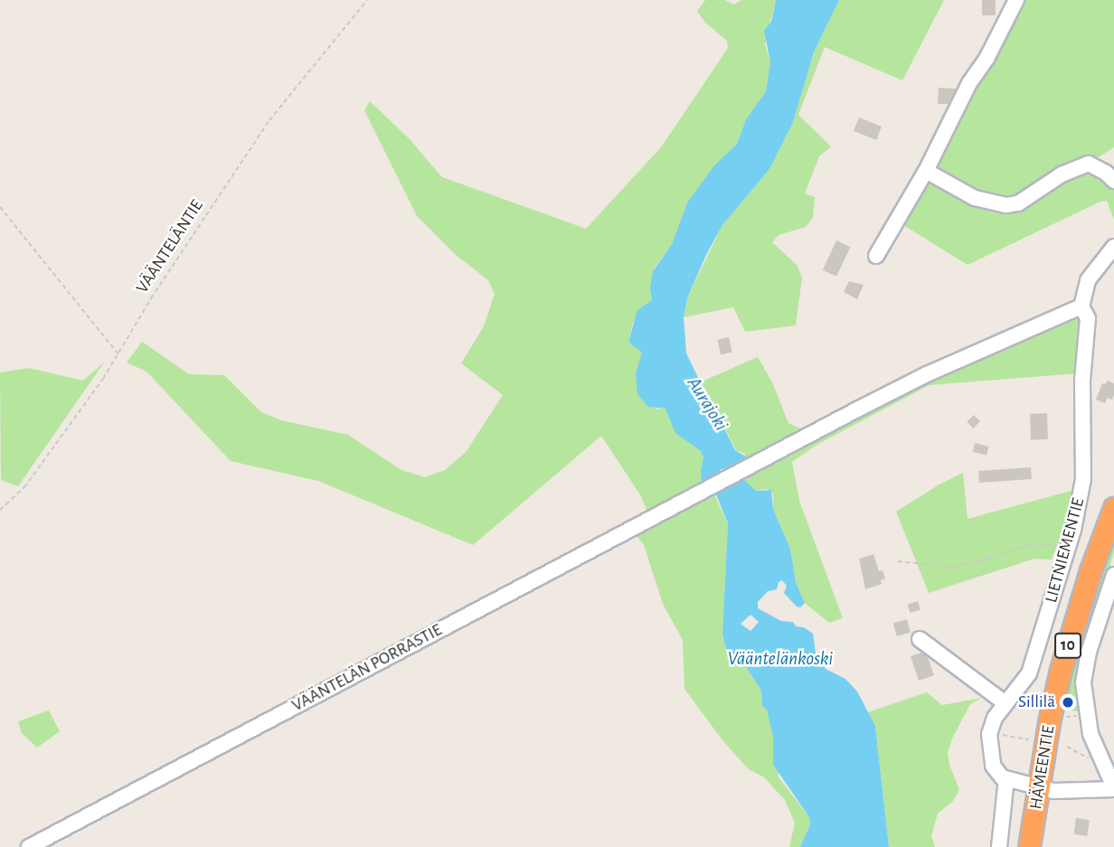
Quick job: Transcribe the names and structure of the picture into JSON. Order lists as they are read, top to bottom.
{
  "streets": {
    "highway": ["10", "HÄMEENTIE"],
    "street": ["LIETNIEMENTIE", "VÄÄNTELÄN PORRASTIE"],
    "path": ["VÄÄNTELÄNTIE"]
  },
  "crossings": [
    ["LIETNIEMENTIE", "VÄÄNTELÄN PORRASTIE"]
  ],
  "water": ["Aurajoki", "Vääntelänkoski"],
  "places": ["Sillilä"]
}
